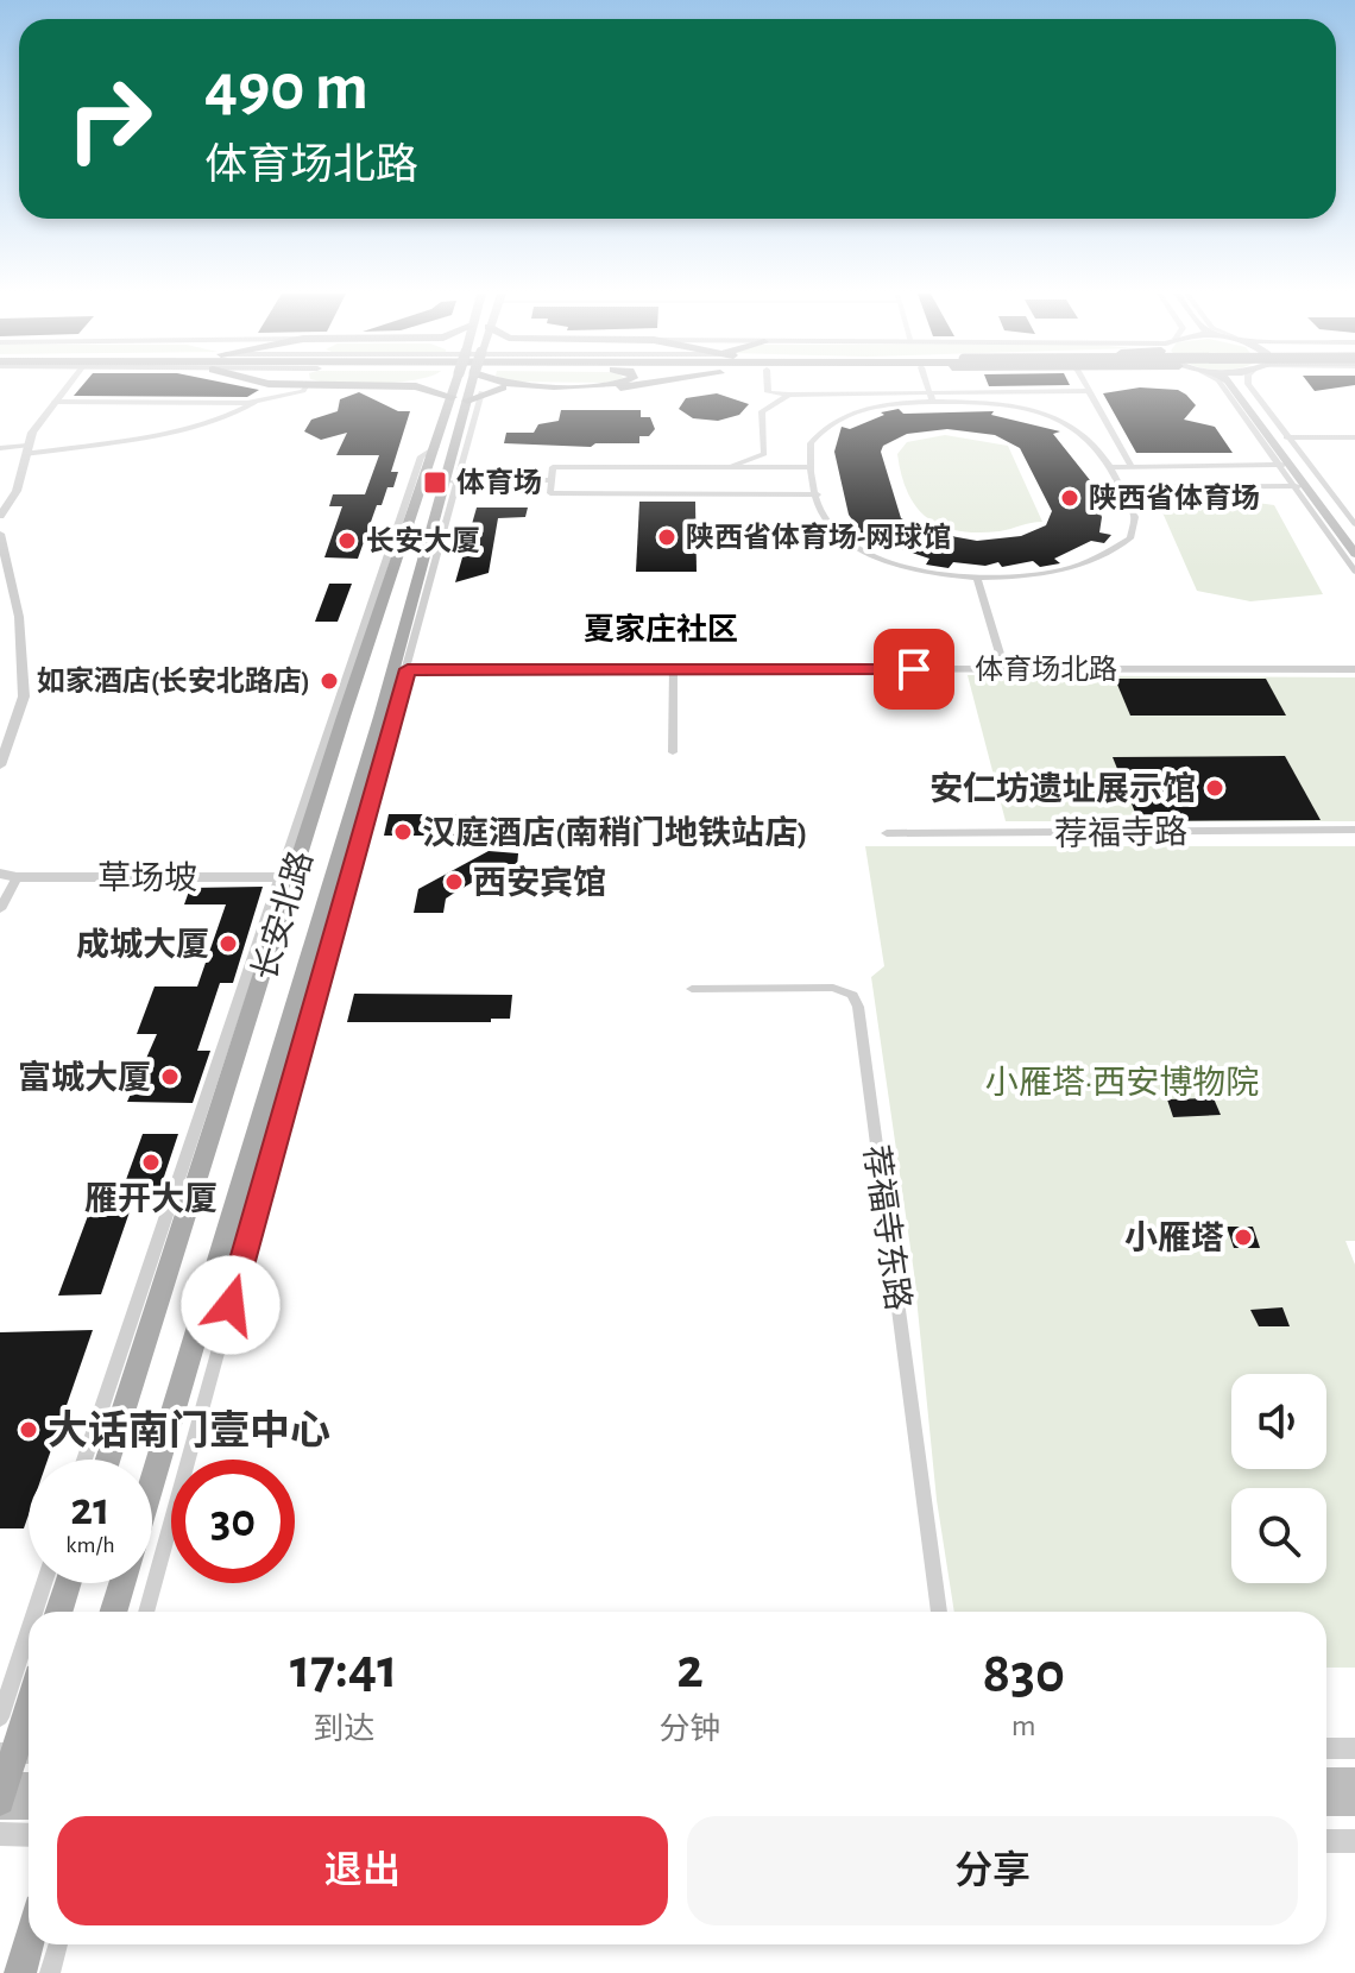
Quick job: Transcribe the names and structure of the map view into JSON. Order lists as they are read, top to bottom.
{
  "streets": {
    "main road": ["长安北路"],
    "street": [
      "体育场北路",
      "荐福寺路",
      "草场坡",
      "荐福寺东路"
    ]
  },
  "crossings": [
    ["体育场北路", "长安北路"],
    ["草场坡", "长安北路"]
  ],
  "districts": ["夏家庄社区"],
  "parks": ["小雁塔·西安博物院"],
  "places": {
    "transit": ["体育场"],
    "other": [
      "陕西省体育场",
      "陕西省体育场-网球馆",
      "长安大厦",
      "如家酒店(长安北路店)",
      "安仁坊遗址展示馆",
      "汉庭酒店(南稍门地铁站店)",
      "西安宾馆",
      "成城大厦",
      "富城大厦",
      "雁开大厦",
      "小雁塔",
      "大话南门壹中心"
    ]
  },
  "page": {
    "turn": ["490 m", "体育场北路"],
    "speed": "21 km/h",
    "limit": "30",
    "eta": [
      "17:41",
      "到达",
      "2",
      "分钟",
      "830",
      "m"
    ],
    "buttons": ["退出", "分享"]
  }
}
